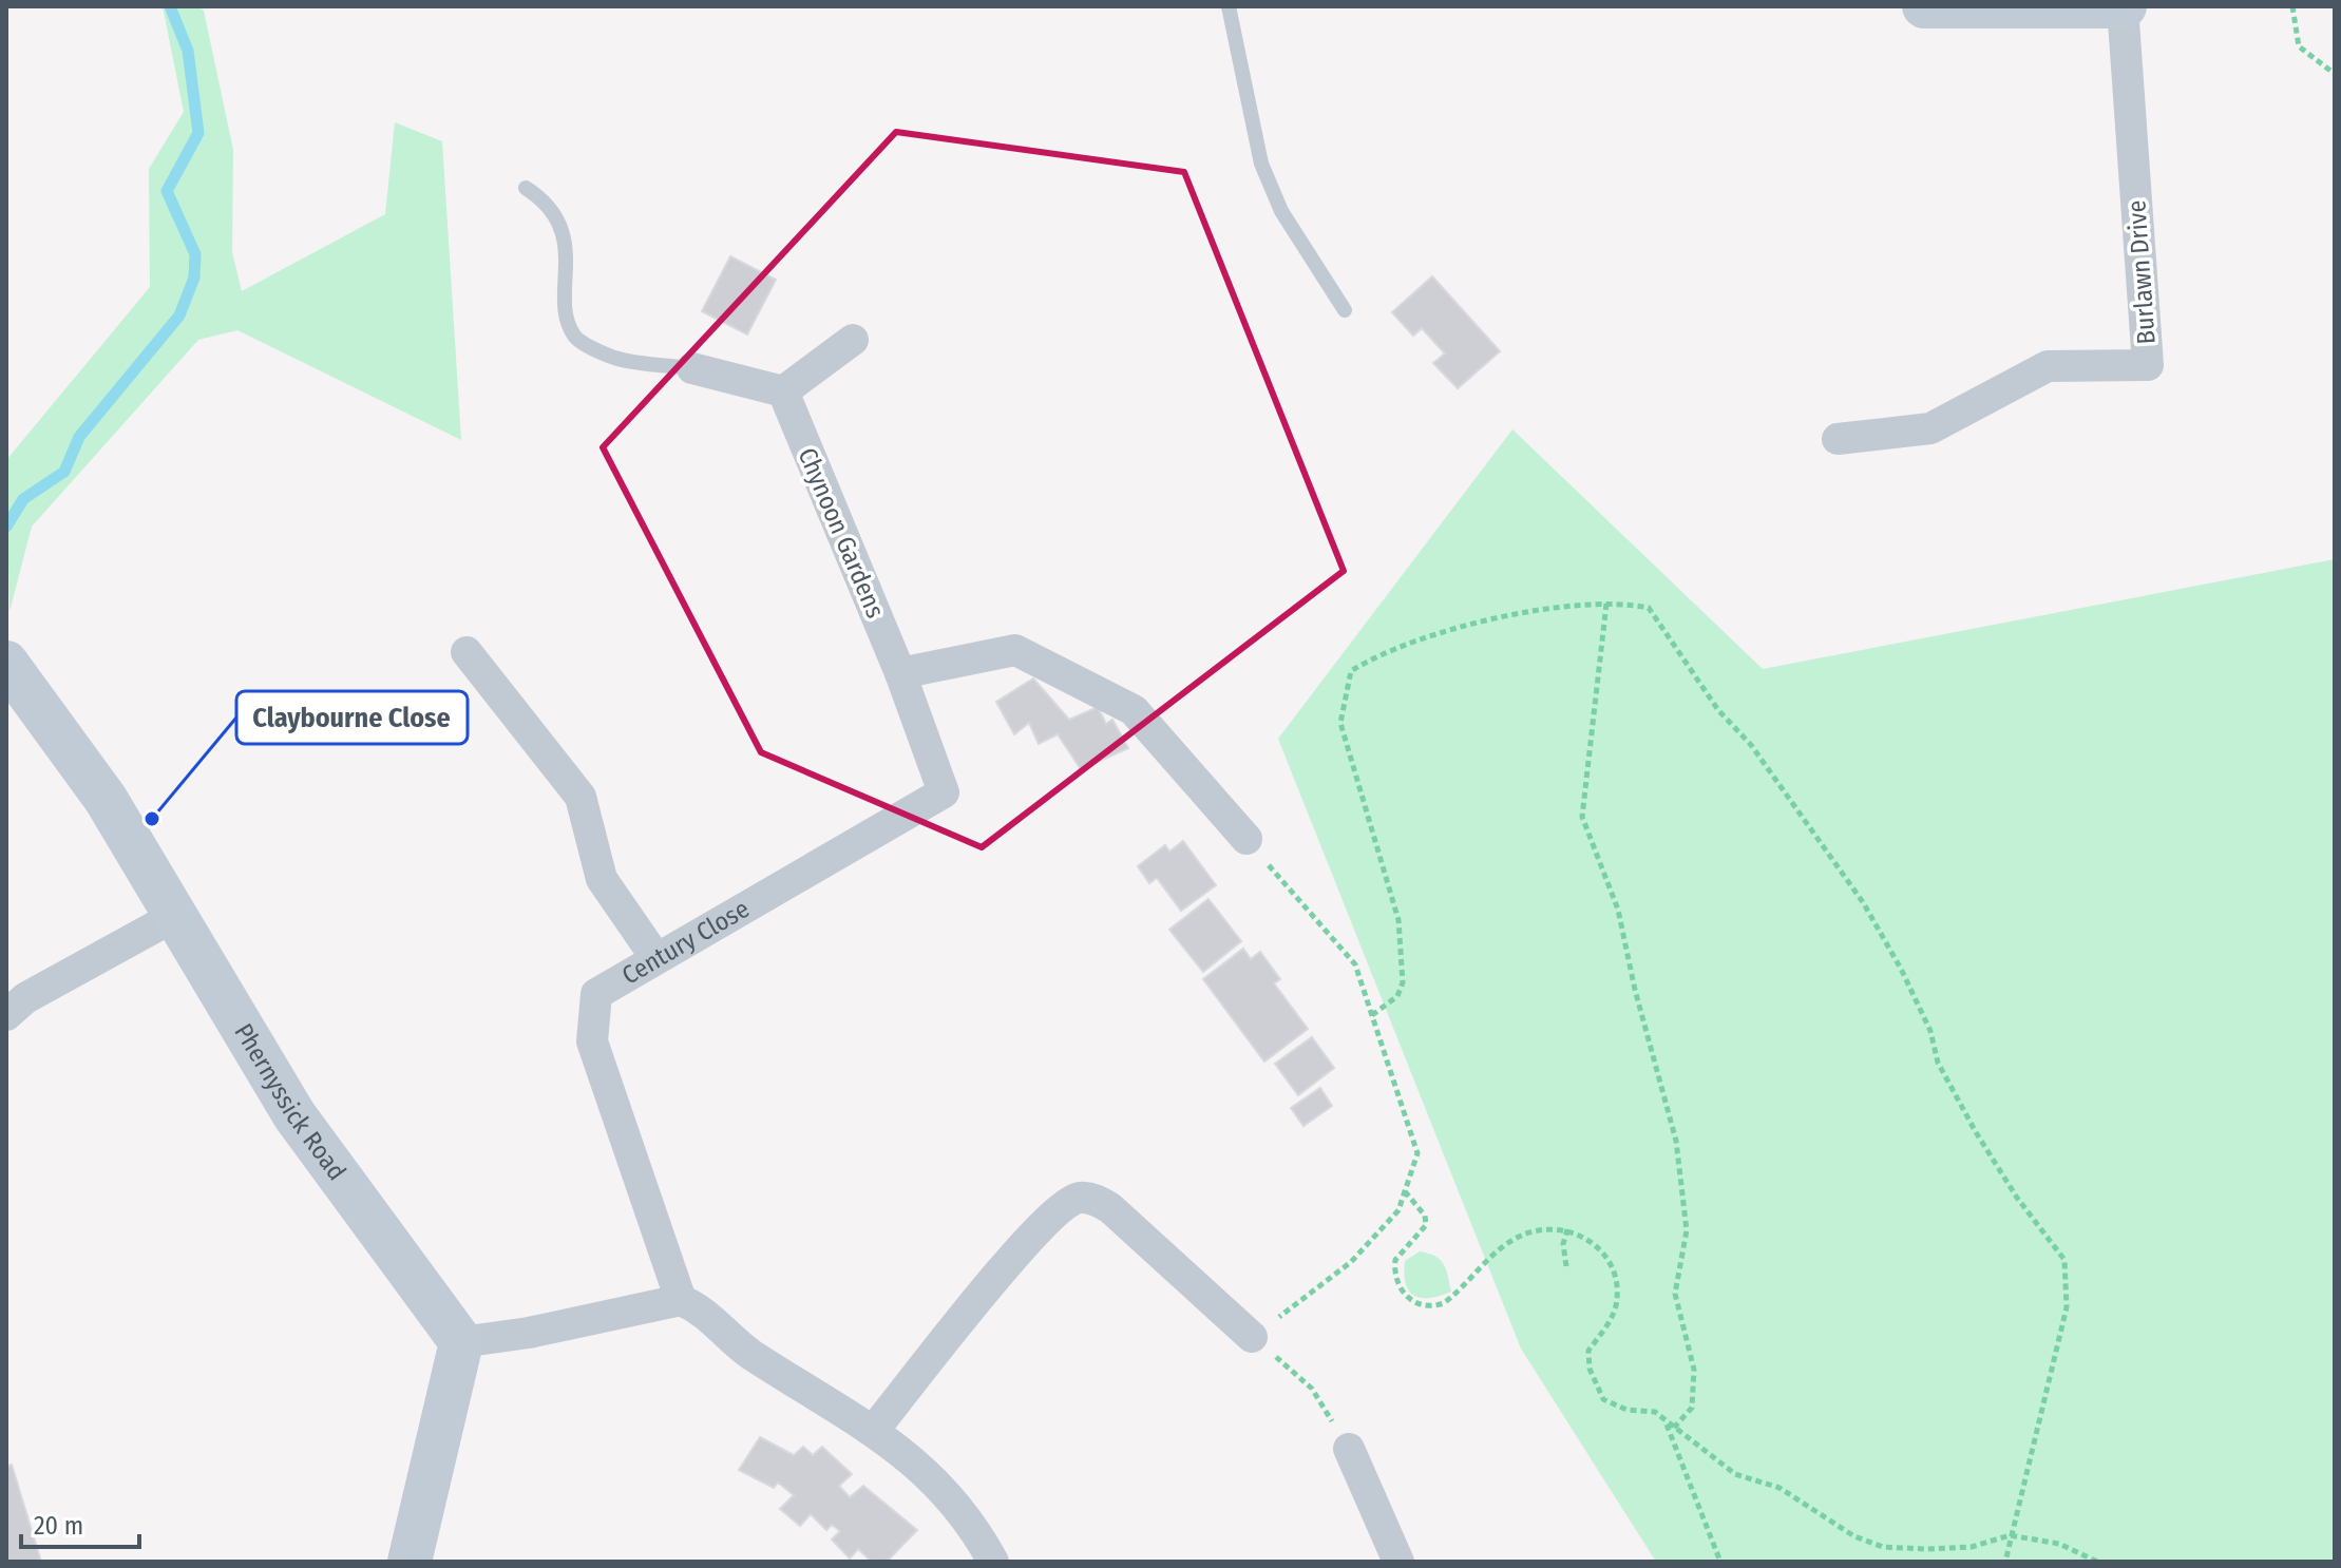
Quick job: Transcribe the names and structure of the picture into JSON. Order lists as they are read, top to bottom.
{
  "streets": {
    "street": [
      "Burlawn Drive",
      "Chynoon Gardens",
      "Century Close",
      "Phernyssick Road"
    ]
  },
  "crossings": [
    ["Chynoon Gardens", "Century Close"]
  ],
  "places": ["Claybourne Close"],
  "scale_bar": "20 m"
}
